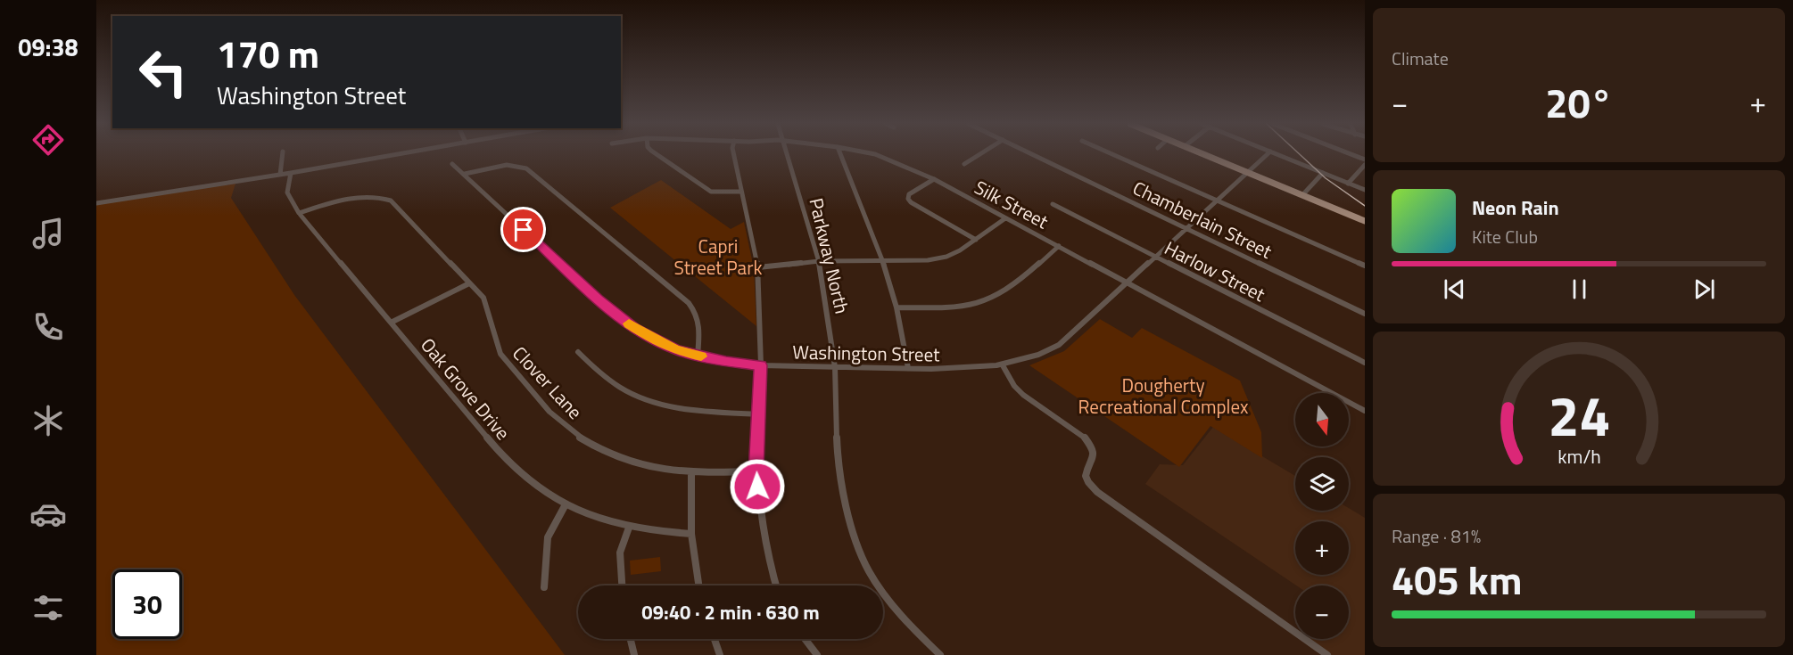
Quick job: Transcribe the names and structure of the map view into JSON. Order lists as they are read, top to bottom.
{
  "streets": {
    "street": [
      "Silk Street",
      "Chamberlain Street",
      "Parkway North",
      "Harlow Street",
      "Washington Street",
      "Clover Lane",
      "Oak Grove Drive"
    ]
  },
  "crossings": [
    ["Silk Street", "Washington Street"],
    ["Chamberlain Street", "Washington Street"],
    ["Parkway North", "Washington Street"],
    ["Harlow Street", "Washington Street"],
    ["Clover Lane", "Oak Grove Drive"]
  ],
  "parks": ["Capri Street Park", "Dougherty Recreational Complex"],
  "north": "bottom",
  "page": {
    "tabs": "09:38",
    "tile": [
      "Climate",
      ["Range · 81%", "405 km"]
    ],
    "turn": ["170 m", "Washington Street"],
    "heat": ["−", "20°", "+"],
    "song": ["Neon Rain", "Kite Club"],
    "map_buttons": ["+", "−"],
    "limit": "30",
    "trip": "09:40 · 2 min · 630 m",
    "gauge": ["24", "km/h"]
  }
}
